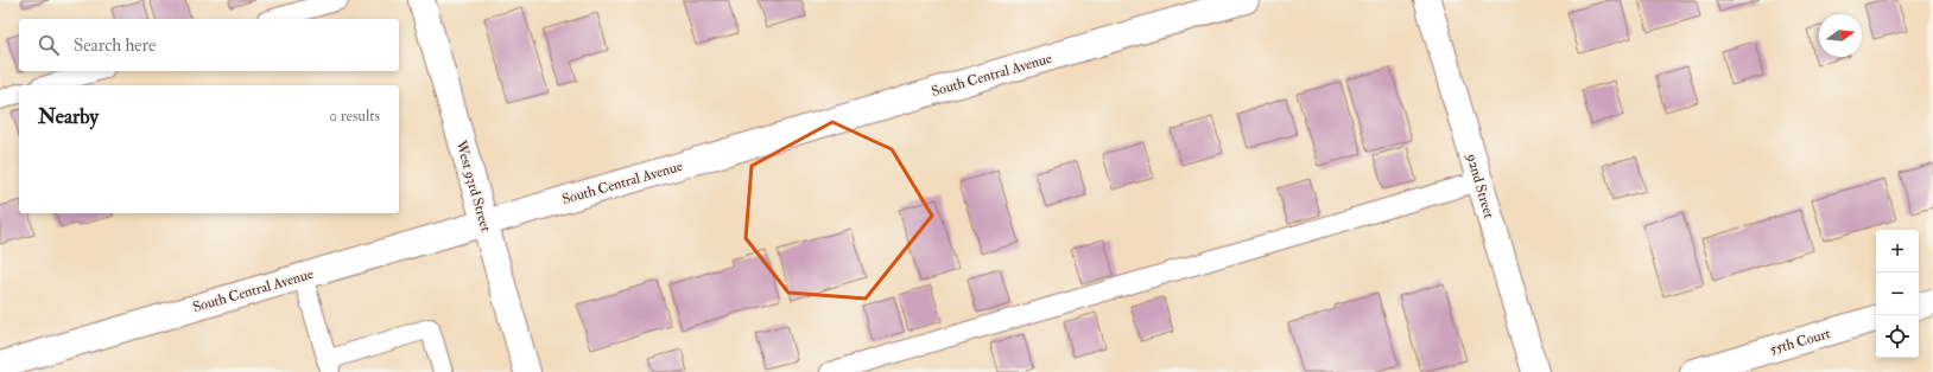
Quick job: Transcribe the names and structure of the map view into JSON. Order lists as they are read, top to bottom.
{
  "streets": {
    "street": [
      "South Central Avenue",
      "West 93rd Street",
      "92nd Street",
      "55th Court"
    ]
  },
  "crossings": [
    ["South Central Avenue", "West 93rd Street"]
  ],
  "north": "right",
  "page": {
    "search": "Search here",
    "heading": ["Nearby", "0 results"],
    "map_buttons": ["+", "−"]
  }
}
